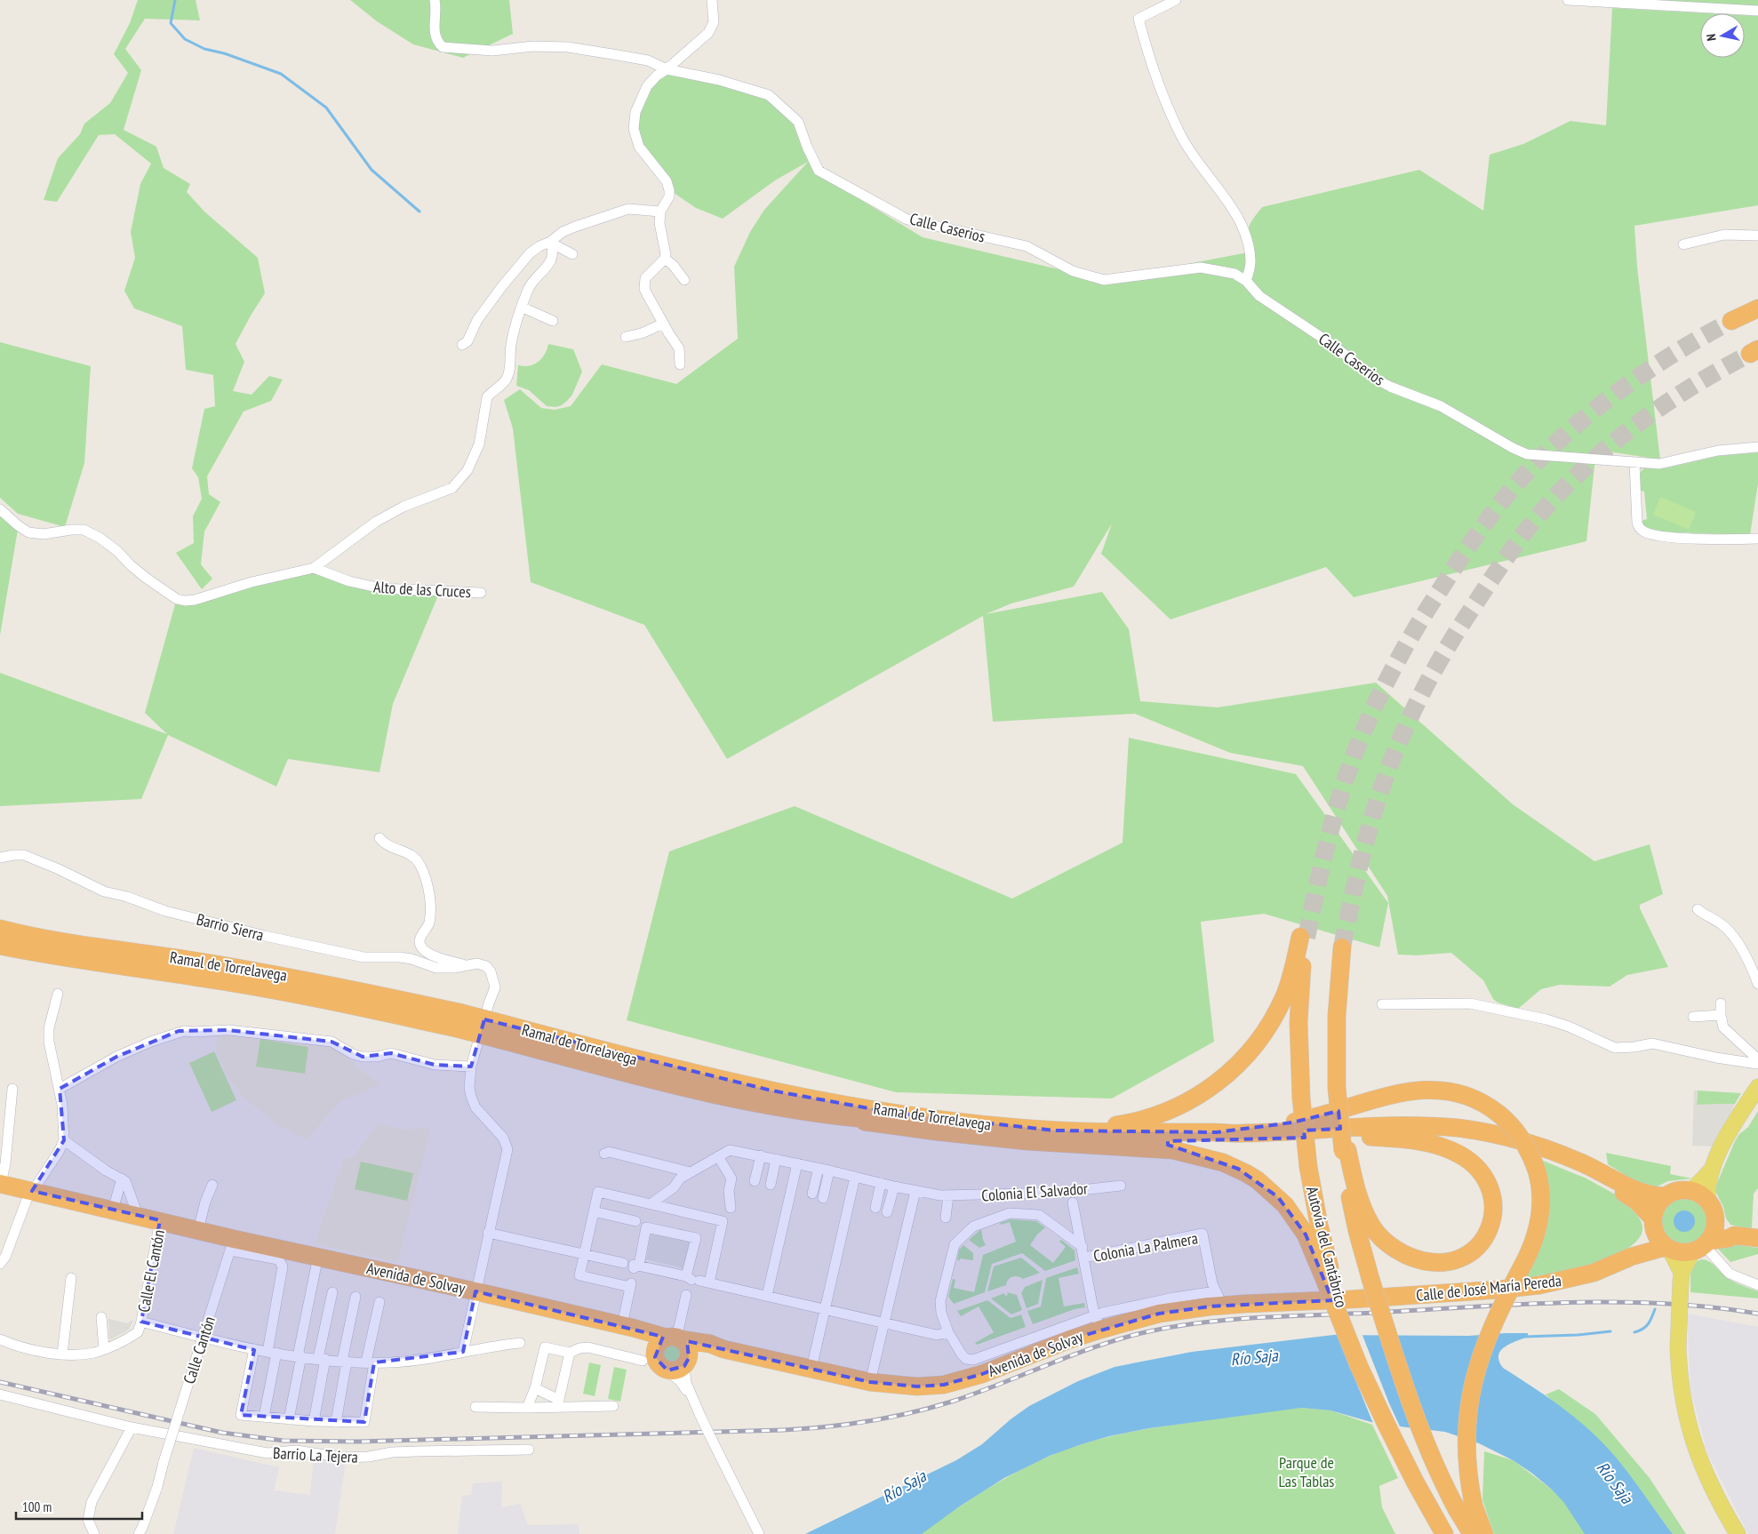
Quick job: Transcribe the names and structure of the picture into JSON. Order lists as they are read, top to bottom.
{
  "streets": {
    "highway": [
      "Ramal de Torrelavega",
      "Autovía del Cantábrico",
      "Avenida de Solvay",
      "Calle de José María Pereda"
    ],
    "street": [
      "Calle Caserios",
      "Alto de las Cruces",
      "Barrio Sierra",
      "Colonia El Salvador",
      "Colonia La Palmera",
      "Calle El Cantón",
      "Calle Cantón",
      "Barrio La Tejera"
    ]
  },
  "crossings": [
    ["Ramal de Torrelavega", "Autovía del Cantábrico"],
    ["Colonia La Palmera", "Avenida de Solvay"],
    ["Calle El Cantón", "Avenida de Solvay"],
    ["Avenida de Solvay", "Calle de José María Pereda"],
    ["Avenida de Solvay", "Calle Cantón"]
  ],
  "water": ["Río Saja"],
  "parks": ["Parque de Las Tablas"],
  "scale_bar": "100 m",
  "north": "left"
}
